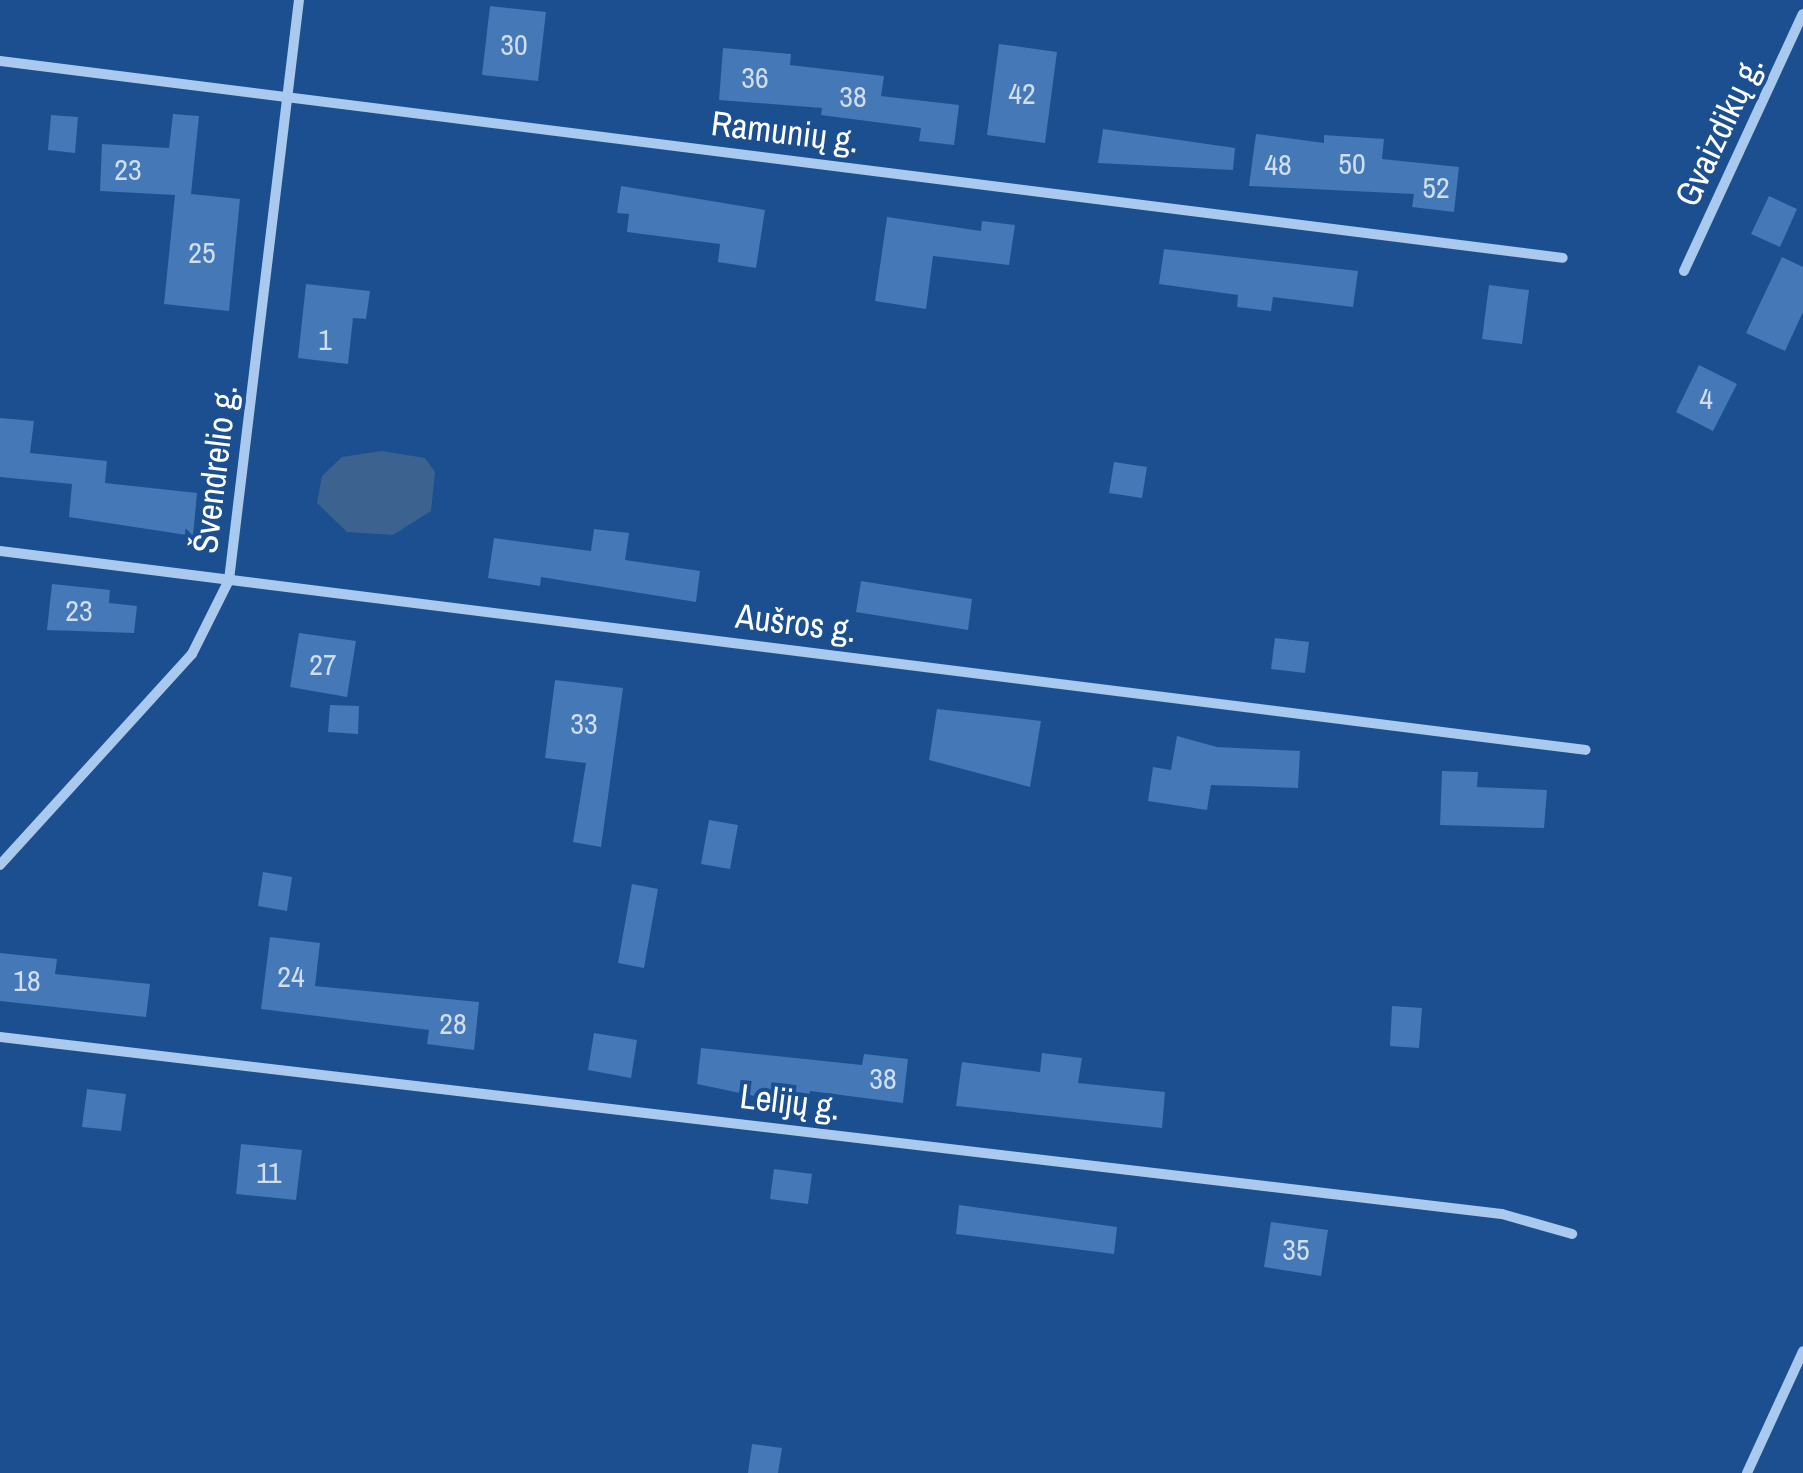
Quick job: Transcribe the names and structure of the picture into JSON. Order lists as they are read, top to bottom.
{
  "streets": {
    "street": [
      "Gvaizdikų g.",
      "Ramunių g.",
      "Švendrelio g.",
      "Aušros g.",
      "Lelijų g."
    ]
  },
  "crossings": [
    ["Ramunių g.", "Švendrelio g."],
    ["Švendrelio g.", "Aušros g."]
  ],
  "house_numbers": [
    "30",
    "36",
    "42",
    "38",
    "50",
    "48",
    "23",
    "52",
    "25",
    "1",
    "4",
    "23",
    "27",
    "33",
    "24",
    "18",
    "28",
    "38",
    "11",
    "35"
  ]
}
